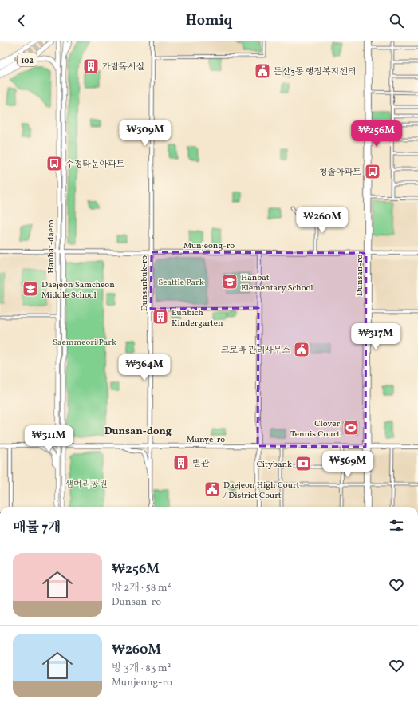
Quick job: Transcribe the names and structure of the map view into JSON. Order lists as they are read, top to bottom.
{
  "streets": {
    "main road": [
      "102",
      "Munjeong-ro",
      "Hanbat-daero",
      "Dunsan-ro",
      "Dunsanbuk-ro",
      "Munye-ro"
    ]
  },
  "crossings": [
    ["Munjeong-ro", "Hanbat-daero"],
    ["Munjeong-ro", "Dunsan-ro"],
    ["Munjeong-ro", "Dunsanbuk-ro"],
    ["Hanbat-daero", "Munye-ro"],
    ["Dunsan-ro", "Munye-ro"],
    ["Dunsanbuk-ro", "Munye-ro"]
  ],
  "districts": ["Dunsan-dong"],
  "parks": ["Seattle Park", "Saemmeori Park", "샘머리공원"],
  "places": {
    "building": ["가람독서실", "Eunbich Kindergarten", "별관"],
    "public building": ["둔산3동 행정복지센터", "크로바 관리사무소", "Daejeon High Court / District Court"],
    "bus stop": ["수정타운아파트", "청솔아파트"],
    "school or university": ["Hanbat Elementary School", "Daejeon Samcheon Middle School"],
    "sports": ["Clover Tennis Court"],
    "bank": ["Citybank"]
  },
  "page": {
    "header": "Homiq",
    "price": [
      "₩309M",
      "₩256M",
      "₩260M",
      "₩317M",
      "₩364M",
      "₩311M",
      "₩569M"
    ],
    "heading": "매물 7개",
    "list": [
      {
        "name": "₩256M",
        "note": "방 2개 · 58 m² · Dunsan-ro"
      },
      {
        "name": "₩260M",
        "note": "방 3개 · 83 m² · Munjeong-ro"
      }
    ]
  }
}
